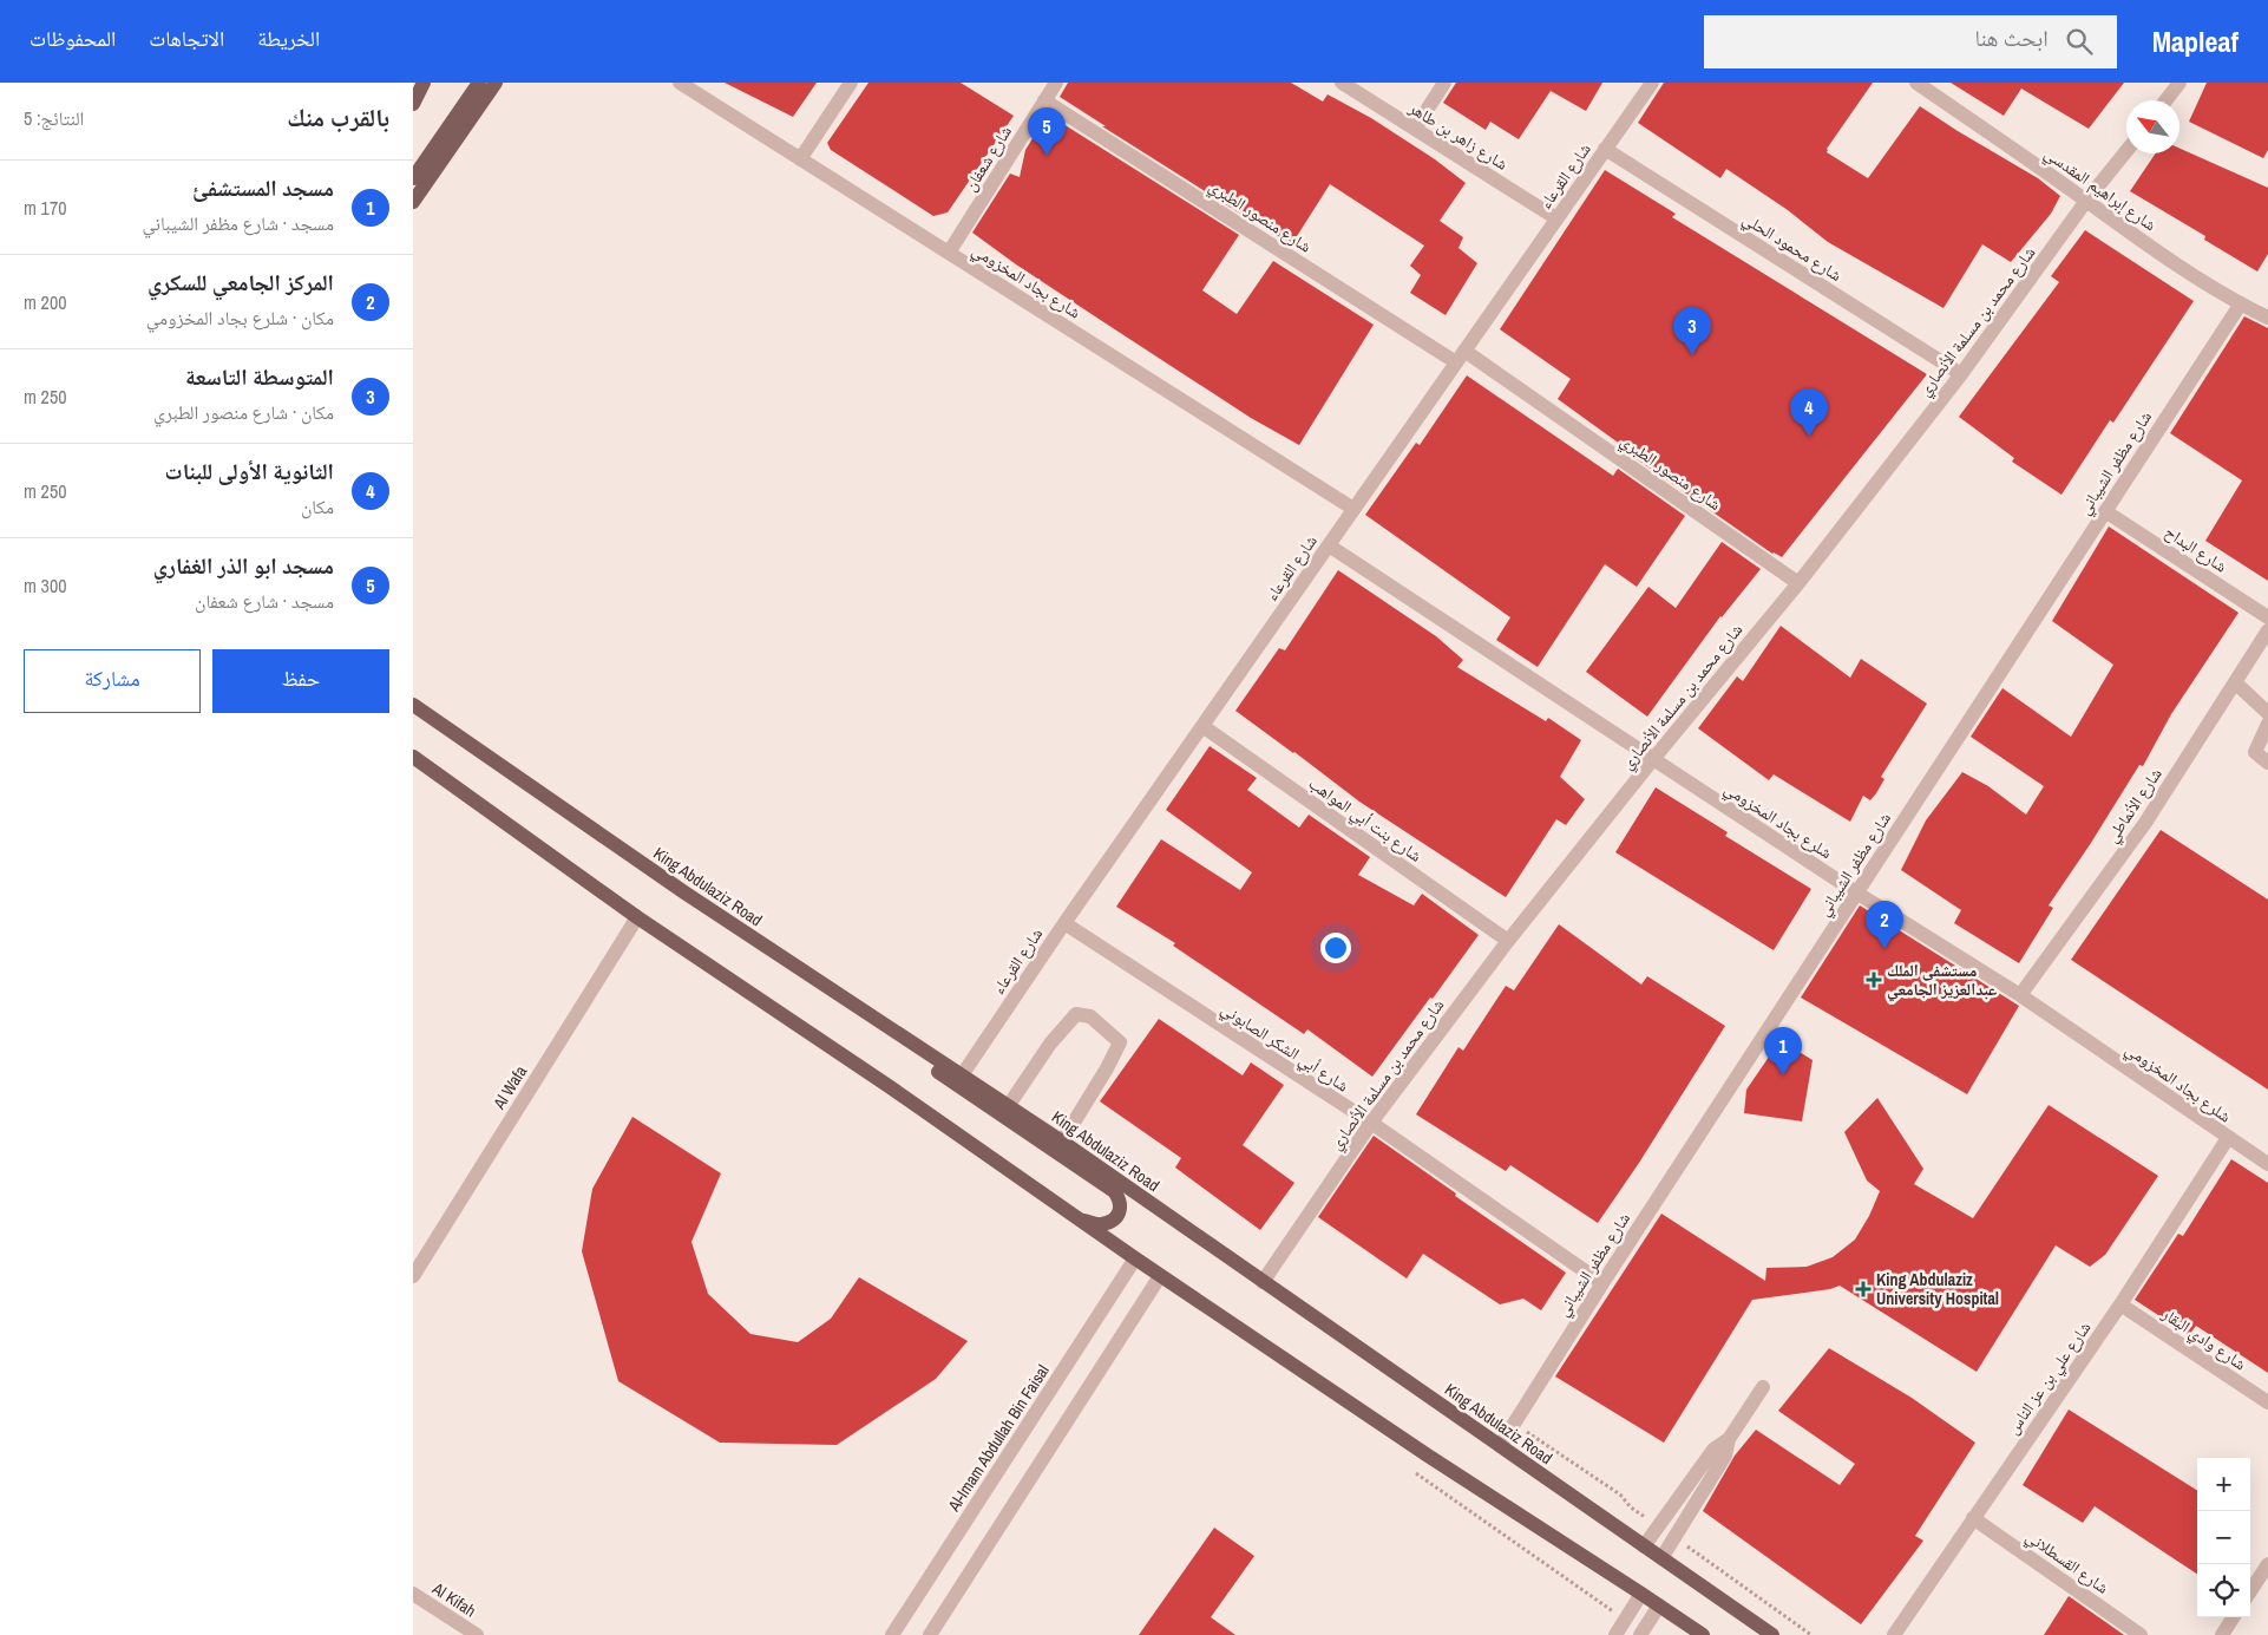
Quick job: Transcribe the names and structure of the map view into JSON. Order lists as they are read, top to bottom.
{
  "streets": {
    "main road": ["King Abdulaziz Road"],
    "street": [
      "شارع زاهر بن طاهر",
      "شارع شعفان",
      "شارع القرعاء",
      "شارع إبراهيم المقدسي",
      "شارع منصور الطبري",
      "شارع محمود الحلي",
      "شارع بجاد المخزومي",
      "شارع محمد بن مسلمة الأنصاري",
      "شارع مظفر الشيباني",
      "شارع البداح",
      "شارع الأنماطي",
      "شارع بنت أبي المواهب",
      "شلرع بجاد المخزومي",
      "شارع أبي الشكر الصابوني",
      "Al Wafa",
      "شارع وادي البقار",
      "شارع علي بن عز الناس",
      "Al-Imam Abdullah Bin Faisal",
      "شارع القسطلاني",
      "Al Kifah"
    ]
  },
  "crossings": [
    ["شارع زاهر بن طاهر", "شارع القرعاء"],
    ["شارع شعفان", "شارع منصور الطبري"],
    ["شارع شعفان", "شارع بجاد المخزومي"],
    ["شارع القرعاء", "شارع منصور الطبري"],
    ["شارع القرعاء", "شارع محمود الحلي"],
    ["شارع القرعاء", "شارع بجاد المخزومي"],
    ["شارع القرعاء", "شارع بنت أبي المواهب"],
    ["شارع القرعاء", "شلرع بجاد المخزومي"],
    ["شارع القرعاء", "King Abdulaziz Road"],
    ["شارع القرعاء", "شارع أبي الشكر الصابوني"],
    ["شارع إبراهيم المقدسي", "شارع محمد بن مسلمة الأنصاري"],
    ["شارع إبراهيم المقدسي", "شارع مظفر الشيباني"],
    ["شارع منصور الطبري", "شارع محمد بن مسلمة الأنصاري"],
    ["شارع محمود الحلي", "شارع محمد بن مسلمة الأنصاري"],
    ["شارع محمد بن مسلمة الأنصاري", "شارع بنت أبي المواهب"],
    ["شارع محمد بن مسلمة الأنصاري", "شلرع بجاد المخزومي"],
    ["شارع محمد بن مسلمة الأنصاري", "King Abdulaziz Road"],
    ["شارع محمد بن مسلمة الأنصاري", "شارع أبي الشكر الصابوني"],
    ["شارع مظفر الشيباني", "شارع البداح"],
    ["شارع مظفر الشيباني", "شلرع بجاد المخزومي"],
    ["شارع مظفر الشيباني", "King Abdulaziz Road"],
    ["شارع مظفر الشيباني", "شارع أبي الشكر الصابوني"],
    ["شارع الأنماطي", "شلرع بجاد المخزومي"],
    ["شلرع بجاد المخزومي", "شارع علي بن عز الناس"],
    ["شارع وادي البقار", "شارع علي بن عز الناس"],
    ["شارع علي بن عز الناس", "شارع القسطلاني"]
  ],
  "places": {
    "health": ["مستشفى الملك عبدالعزيز الجامعي", "King Abdulaziz University Hospital"]
  },
  "north": "top left",
  "page": {
    "header": "Mapleaf",
    "search": "ابحث هنا",
    "nav": ["الخريطة", "الاتجاهات", "المحفوظات"],
    "heading": ["بالقرب منك", "النتائج: 5"],
    "pins": [
      "5",
      "3",
      "4",
      "2",
      "1"
    ],
    "list": [
      {
        "mark": "1",
        "name": "مسجد المستشفئ",
        "note": "مسجد · شارع مظفر الشيباني",
        "value": "170 m"
      },
      {
        "mark": "2",
        "name": "المركز الجامعي للسكري",
        "note": "مكان · شلرع بجاد المخزومي",
        "value": "200 m"
      },
      {
        "mark": "3",
        "name": "المتوسطة التاسعة",
        "note": "مكان · شارع منصور الطبري",
        "value": "250 m"
      },
      {
        "mark": "4",
        "name": "الثانوية الأولى للبنات",
        "note": "مكان",
        "value": "250 m"
      },
      {
        "mark": "5",
        "name": "مسجد ابو الذر الغفاري",
        "note": "مسجد · شارع شعفان",
        "value": "300 m"
      }
    ],
    "buttons": ["حفظ", "مشاركة"],
    "map_buttons": ["+", "−"]
  }
}
